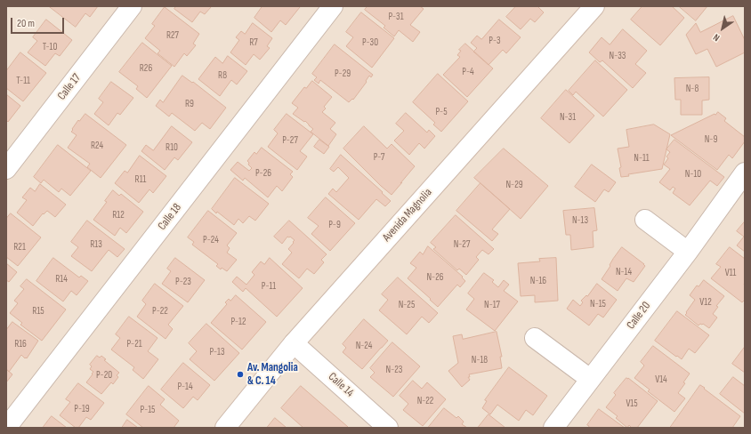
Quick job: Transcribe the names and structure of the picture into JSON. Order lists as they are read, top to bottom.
{
  "streets": {
    "street": [
      "Calle 17",
      "Avenida Magnolia",
      "Calle 18",
      "Calle 20",
      "Calle 14"
    ]
  },
  "crossings": [
    ["Avenida Magnolia", "Calle 14"]
  ],
  "places": ["Av. Mangolia & C. 14"],
  "house_numbers": [
    "P-31",
    "R27",
    "P-3",
    "R7",
    "P-30",
    "T-10",
    "N-33",
    "R26",
    "P-4",
    "P-29",
    "R8",
    "T-11",
    "N-8",
    "R9",
    "P-5",
    "N-31",
    "N-9",
    "P-27",
    "R24",
    "R10",
    "P-7",
    "N-11",
    "P-26",
    "N-10",
    "R11",
    "N-29",
    "R12",
    "N-13",
    "P-9",
    "P-24",
    "R13",
    "N-27",
    "R21",
    "N-14",
    "V11",
    "N-26",
    "R14",
    "N-16",
    "P-23",
    "P-11",
    "V12",
    "N-15",
    "N-25",
    "N-17",
    "R15",
    "P-22",
    "P-12",
    "R16",
    "P-21",
    "N-24",
    "P-13",
    "N-18",
    "N-23",
    "P-20",
    "V14",
    "P-14",
    "N-22",
    "V15",
    "P-19",
    "P-15"
  ],
  "scale_bar": "20 m",
  "north": "bottom left"
}
